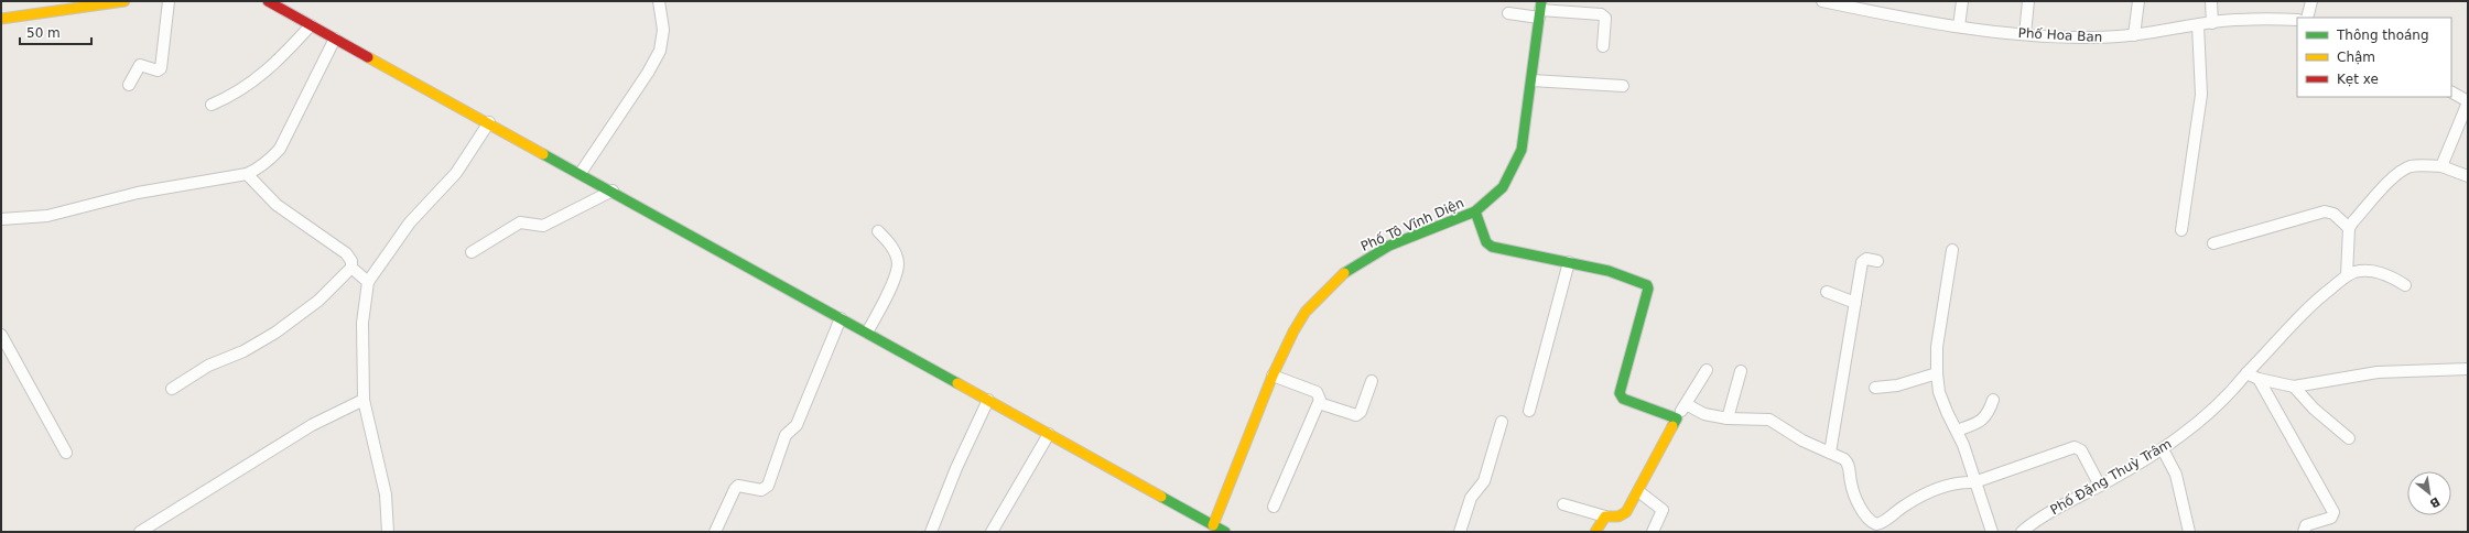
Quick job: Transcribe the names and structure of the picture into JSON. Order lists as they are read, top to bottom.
{
  "streets": {
    "street": ["Phố Hoa Ban", "Phố Tô Vĩnh Diện", "Phố Đặng Thuỳ Trâm"]
  },
  "legend": ["Thông thoáng", "Chậm", "Kẹt xe"],
  "scale_bar": "50 m",
  "north": "bottom right"
}
